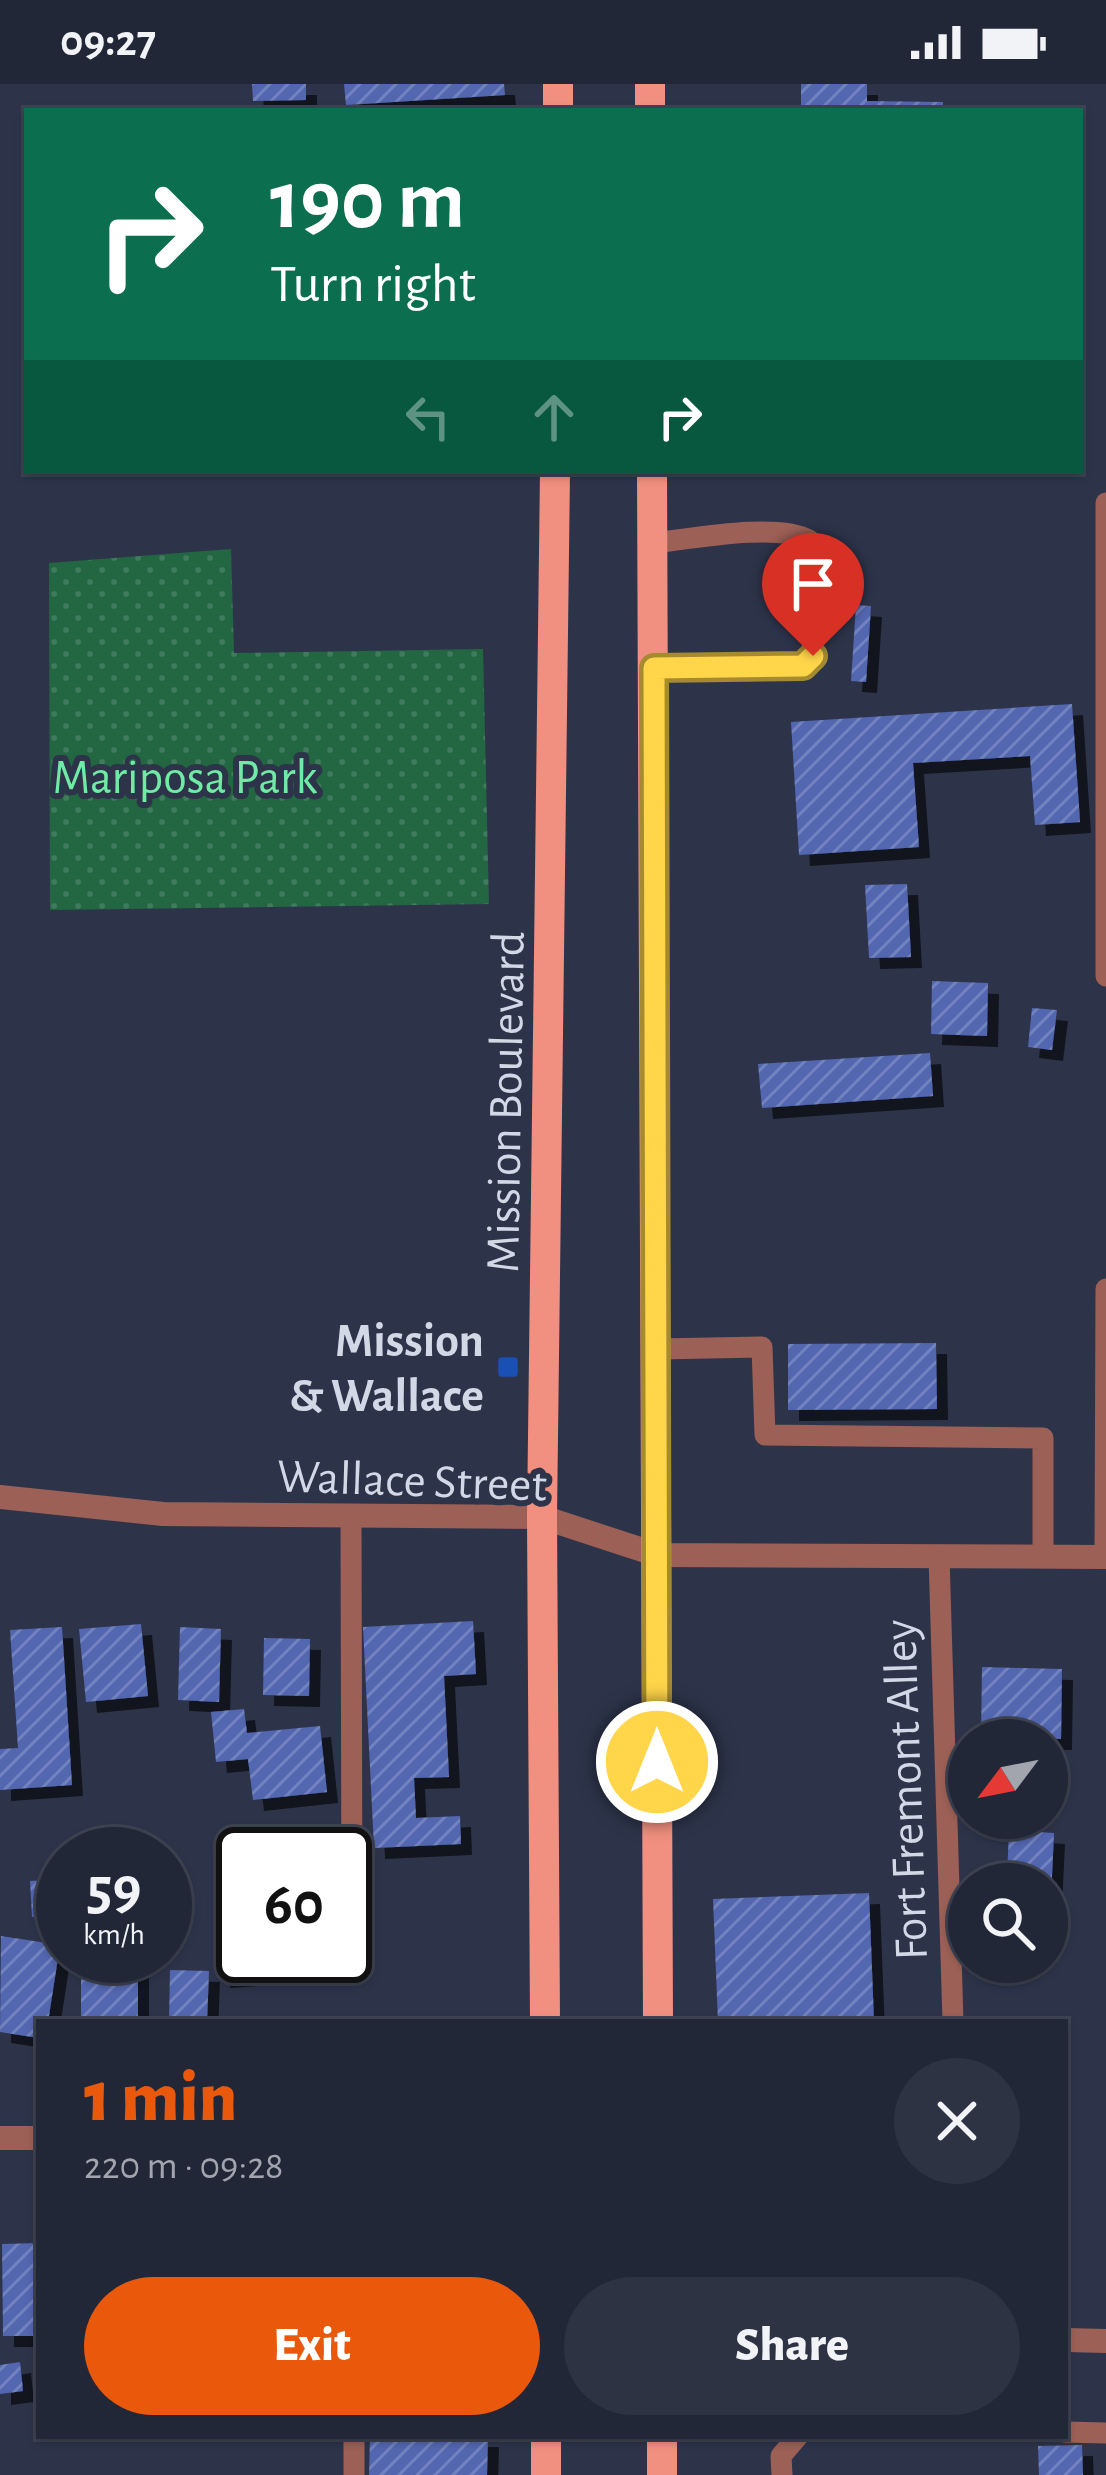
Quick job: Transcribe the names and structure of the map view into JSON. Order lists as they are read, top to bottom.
{
  "streets": {
    "main road": ["Mission Boulevard"],
    "street": ["Wallace Street"],
    "lane": ["Fort Fremont Alley"]
  },
  "crossings": [
    ["Mission Boulevard", "Wallace Street"],
    ["Wallace Street", "Fort Fremont Alley"]
  ],
  "parks": ["Mariposa Park"],
  "places": {
    "transit": ["Mission & Wallace"]
  },
  "north": "bottom left",
  "page": {
    "status": "09:27",
    "turn": ["190 m", "Turn right"],
    "speed": "59 km/h",
    "limit": "60",
    "heading": ["1 min", "220 m · 09:28"],
    "buttons": ["Exit", "Share"]
  }
}
